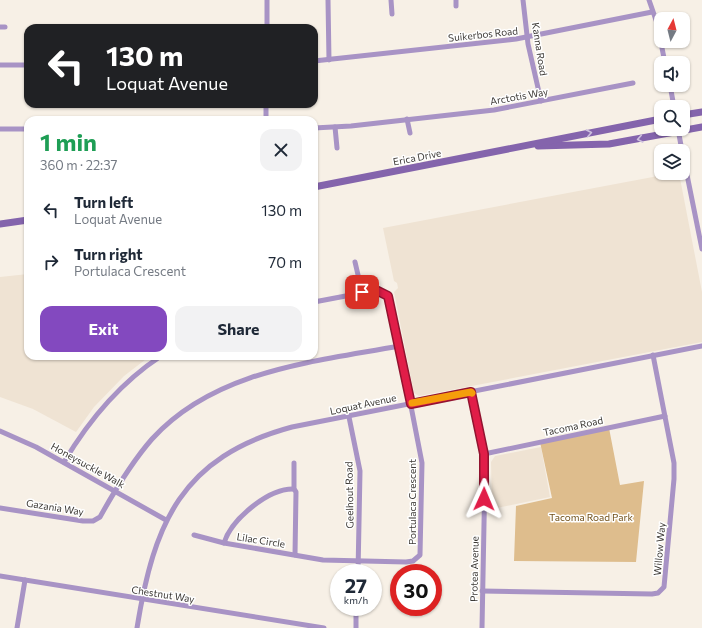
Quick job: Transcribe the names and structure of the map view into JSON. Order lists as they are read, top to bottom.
{
  "streets": {
    "main road": ["Erica Drive"],
    "street": [
      "Suikerbos Road",
      "Kanna Road",
      "Arctotis Way",
      "Loquat Avenue",
      "Tacoma Road",
      "Honeysuckle Walk",
      "Geelhout Road",
      "Portulaca Crescent",
      "Gazania Way",
      "Lilac Circle",
      "Willow Way",
      "Protea Avenue",
      "Chestnut Way"
    ]
  },
  "crossings": [
    ["Suikerbos Road", "Kanna Road"],
    ["Kanna Road", "Arctotis Way"],
    ["Loquat Avenue", "Honeysuckle Walk"],
    ["Loquat Avenue", "Geelhout Road"],
    ["Loquat Avenue", "Portulaca Crescent"],
    ["Loquat Avenue", "Willow Way"],
    ["Loquat Avenue", "Protea Avenue"],
    ["Loquat Avenue", "Chestnut Way"],
    ["Tacoma Road", "Willow Way"],
    ["Tacoma Road", "Protea Avenue"],
    ["Honeysuckle Walk", "Gazania Way"],
    ["Geelhout Road", "Portulaca Crescent"],
    ["Geelhout Road", "Lilac Circle"],
    ["Portulaca Crescent", "Gazania Way"],
    ["Portulaca Crescent", "Lilac Circle"],
    ["Willow Way", "Protea Avenue"]
  ],
  "parks": ["Tacoma Road Park"],
  "north": "top",
  "page": {
    "turn": ["130 m", "Loquat Avenue"],
    "heading": ["1 min", "360 m · 22:37"],
    "list": [
      {
        "name": "Turn left",
        "note": "Loquat Avenue",
        "value": "130 m"
      },
      {
        "name": "Turn right",
        "note": "Portulaca Crescent",
        "value": "70 m"
      }
    ],
    "buttons": ["Exit", "Share"],
    "speed": "27 km/h",
    "limit": "30"
  }
}
